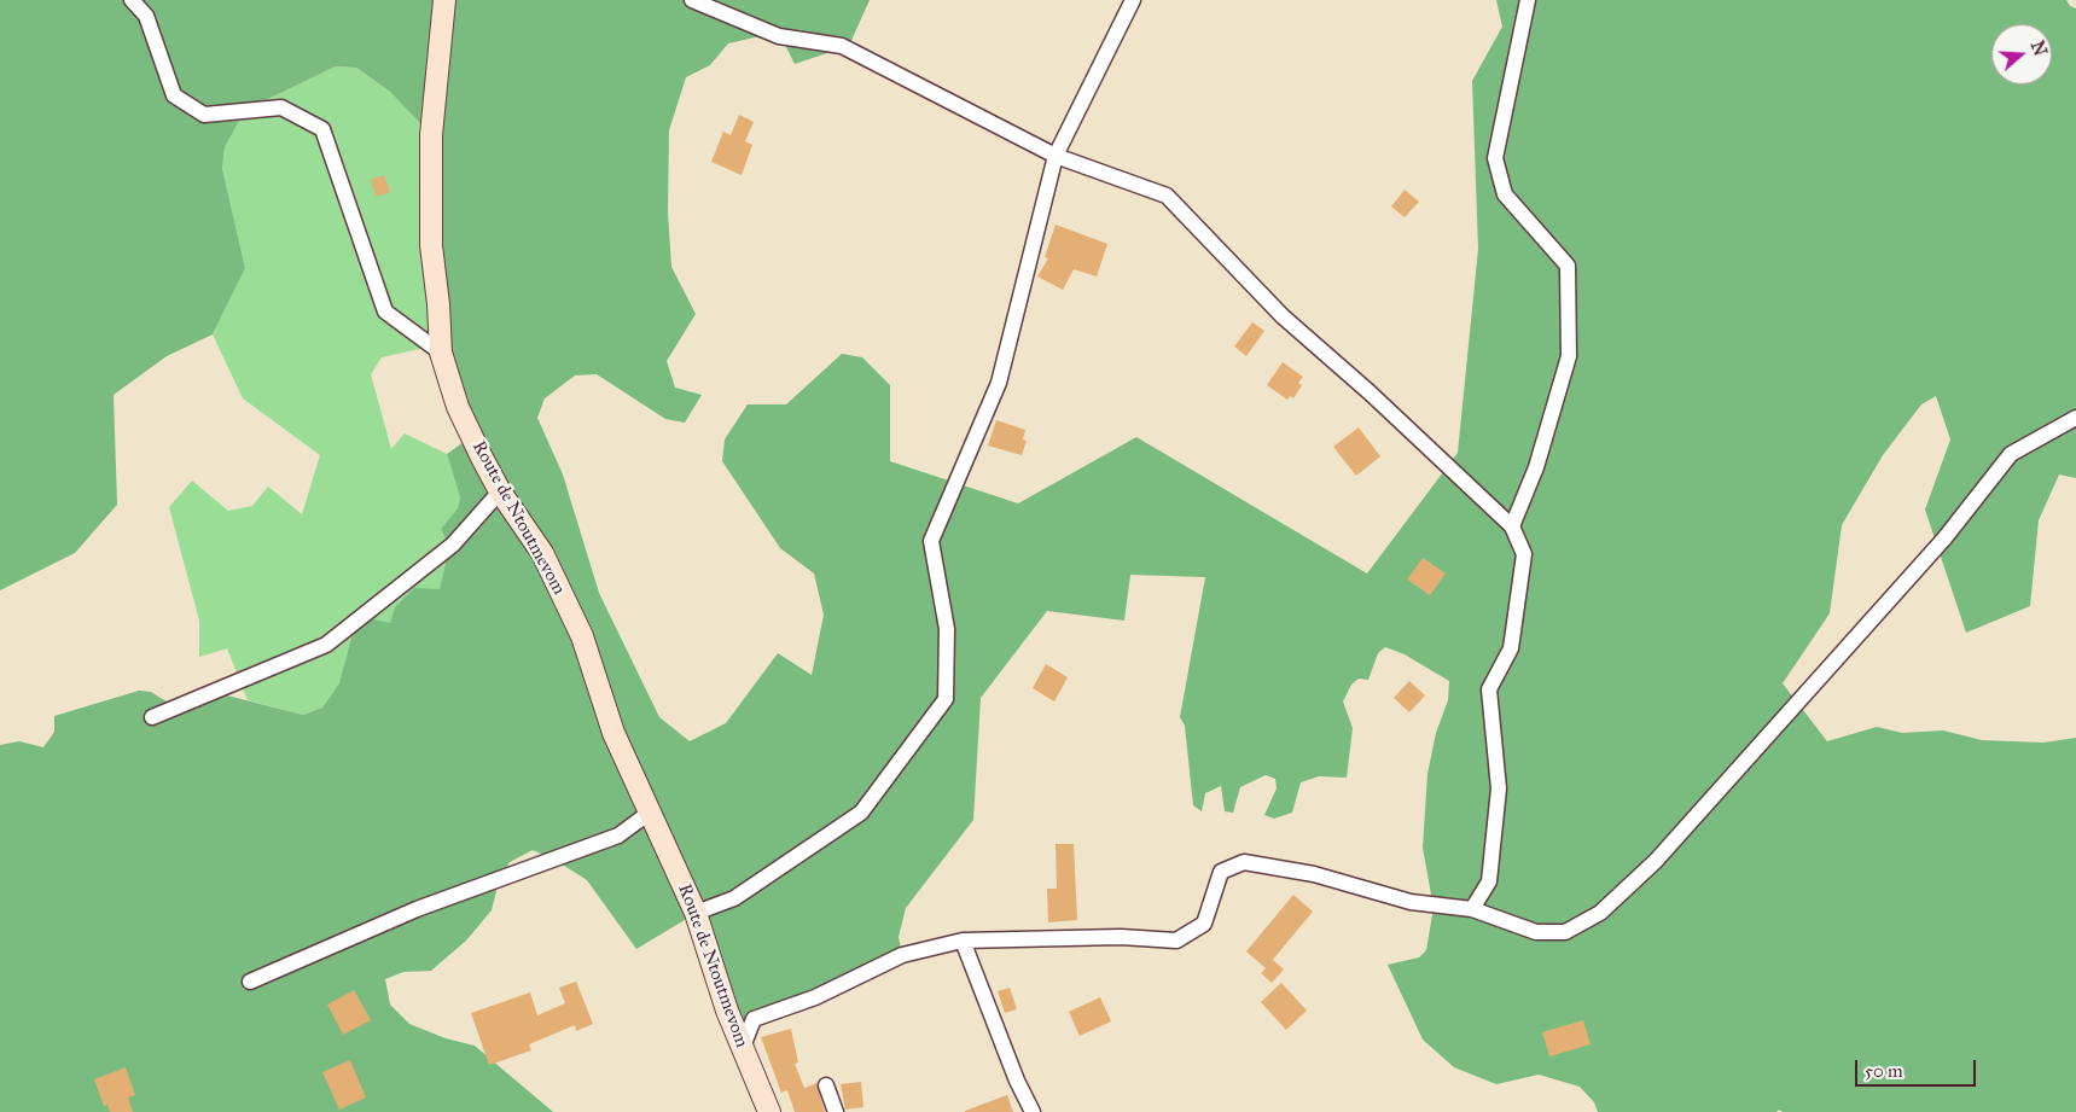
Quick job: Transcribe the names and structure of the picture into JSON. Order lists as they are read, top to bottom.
{
  "streets": {
    "street": ["Route de Ntoutmevom"]
  },
  "scale_bar": "50 m",
  "north": "right"
}
